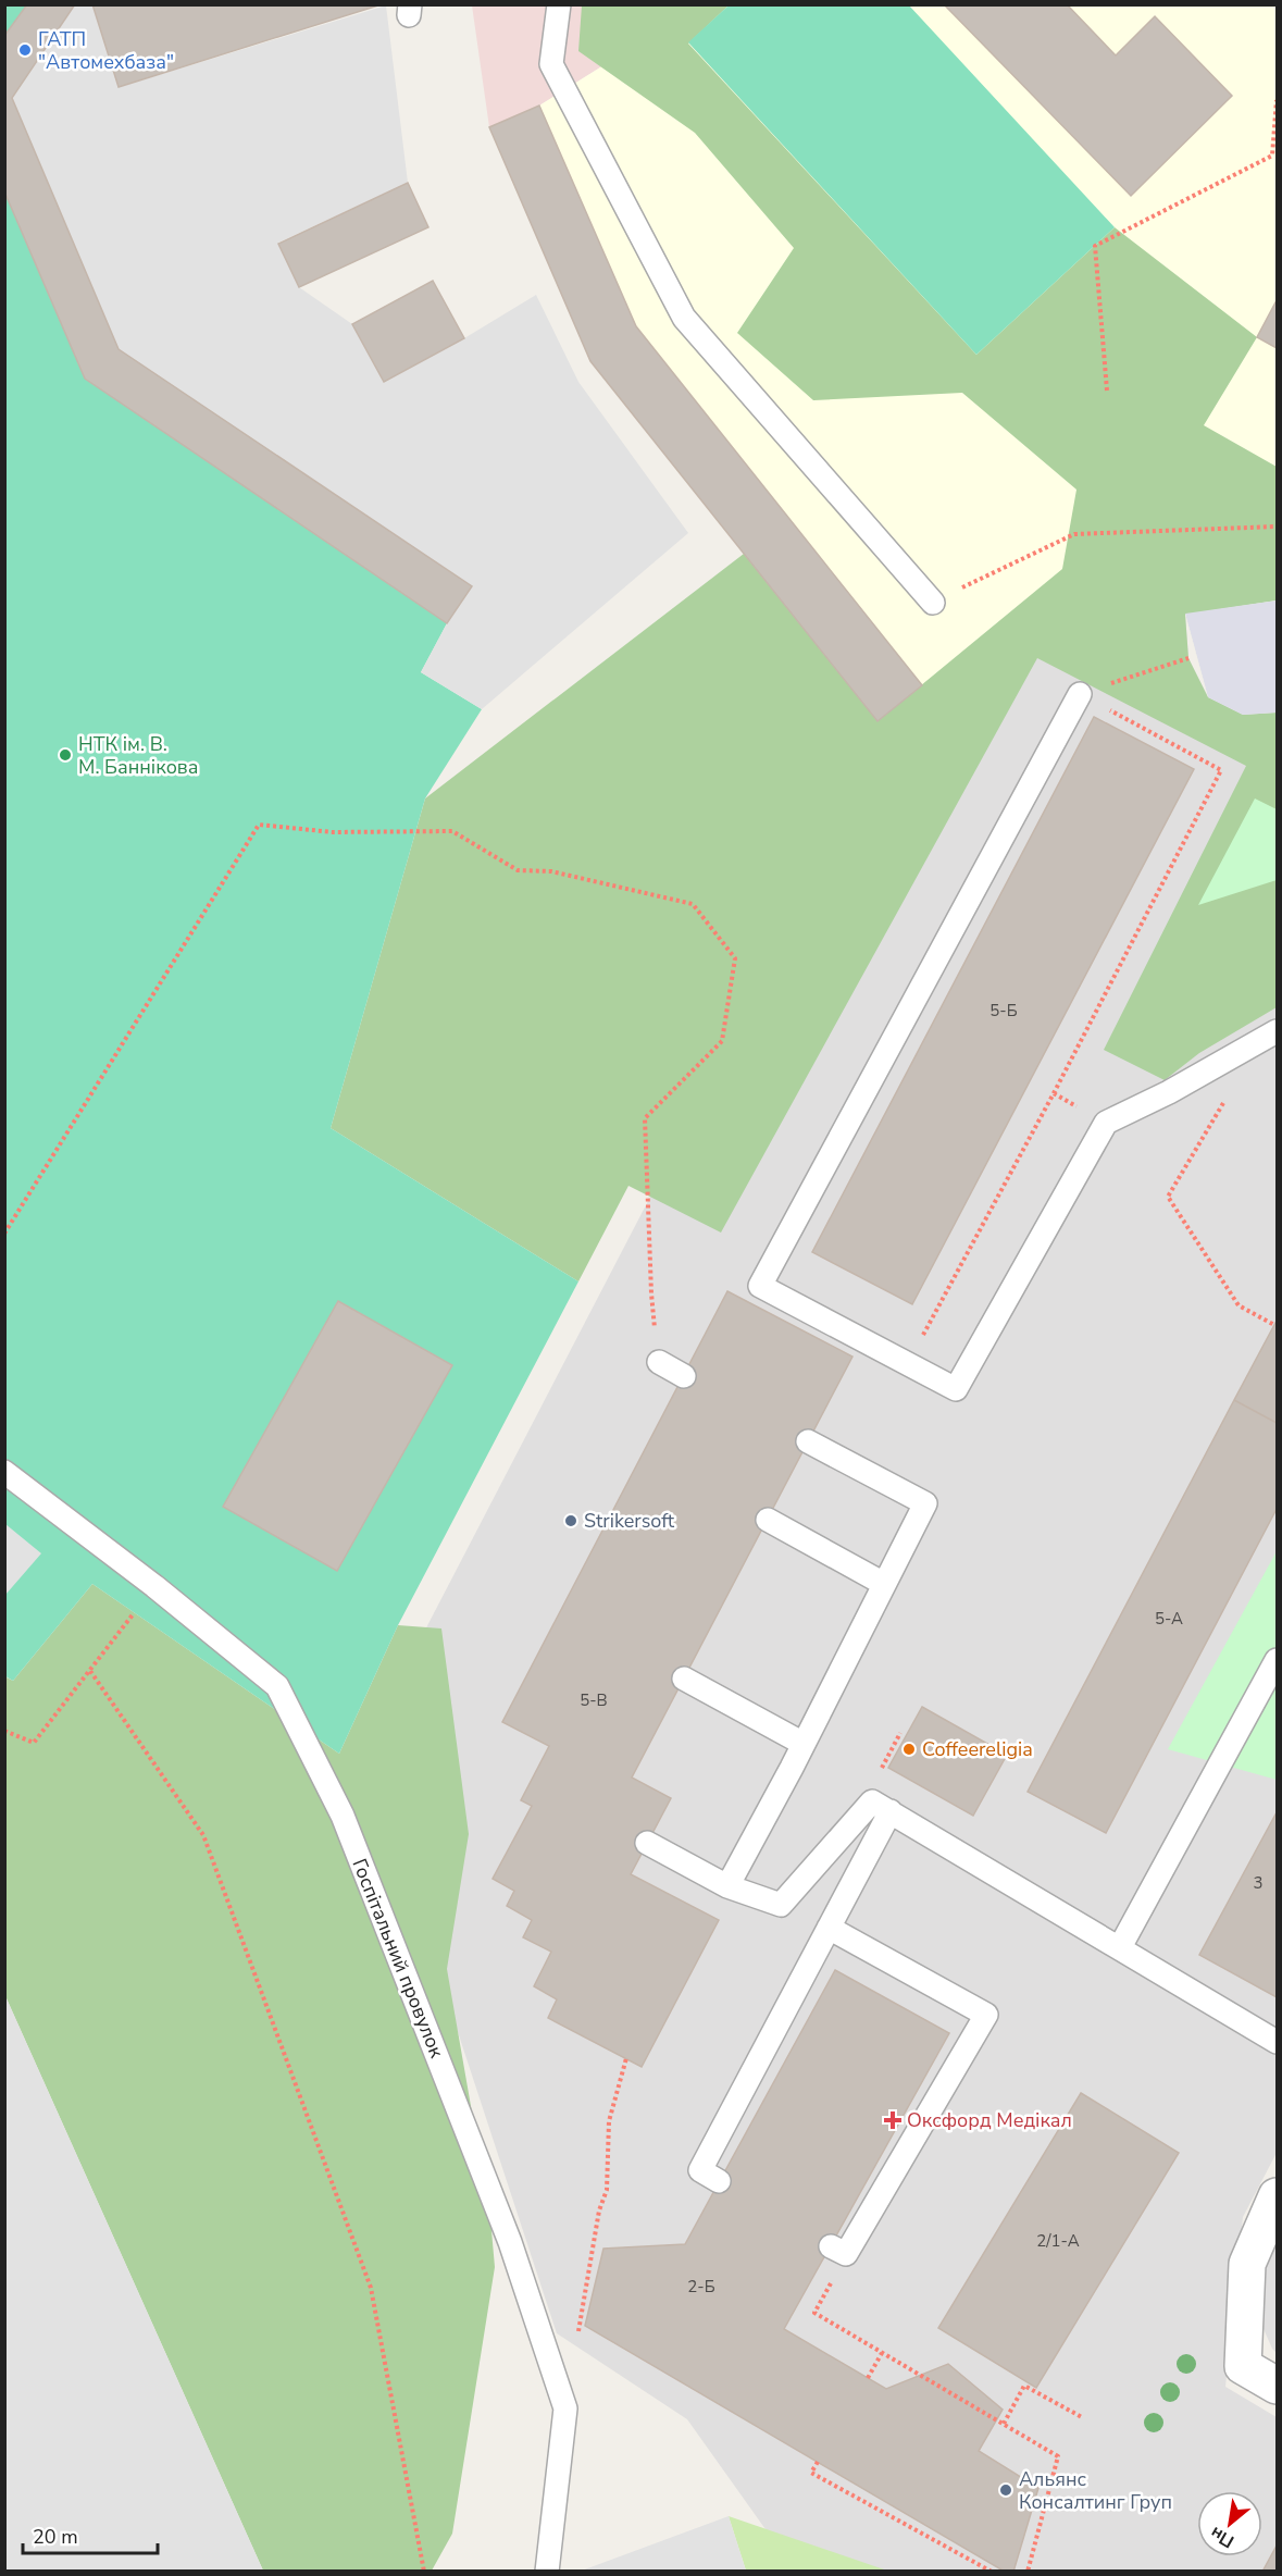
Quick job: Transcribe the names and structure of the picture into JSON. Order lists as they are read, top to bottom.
{
  "streets": {
    "lane": ["Госпітальний провулок"]
  },
  "places": {
    "other": [
      "ГАТП \"Автомехбаза\"",
      "НТК ім. В. М. Баннікова",
      "Strikersoft",
      "Coffeereligia",
      "Альянс Консалтинг Груп"
    ],
    "health": ["Оксфорд Медікал"]
  },
  "house_numbers": [
    "5-Б",
    "5-А",
    "5-В",
    "3",
    "2/1-А",
    "2-Б"
  ],
  "scale_bar": "20 m",
  "north": "bottom left"
}
